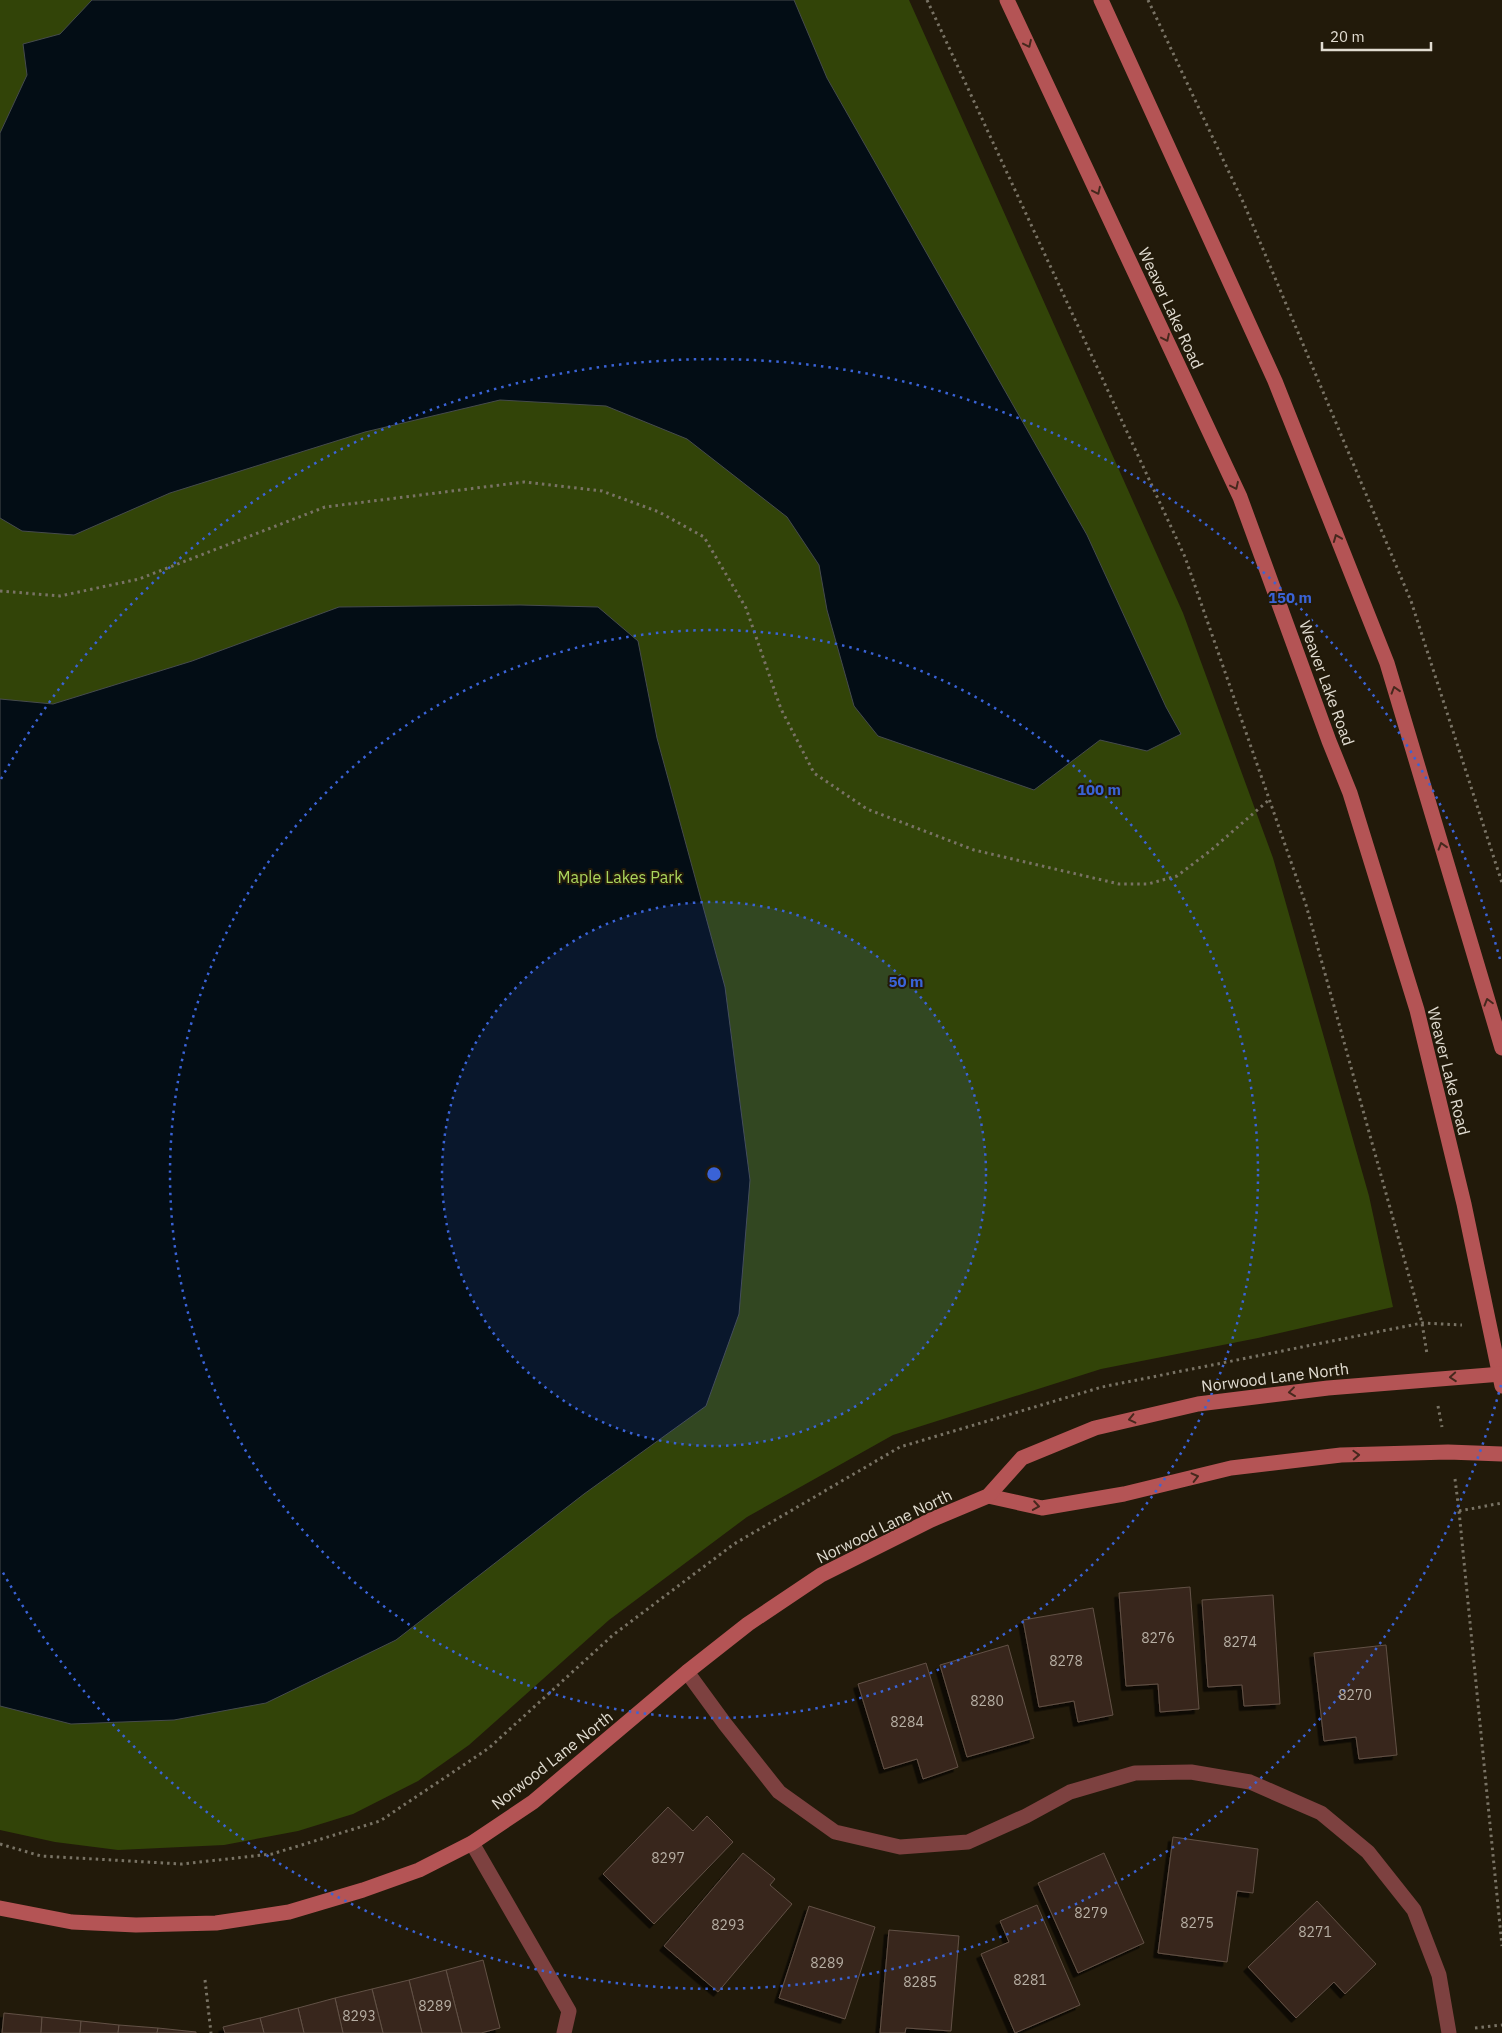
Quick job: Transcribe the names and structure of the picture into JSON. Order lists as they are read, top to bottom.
{
  "streets": {
    "main road": ["Weaver Lake Road", "Norwood Lane North"]
  },
  "crossings": [
    ["Weaver Lake Road", "Norwood Lane North"]
  ],
  "parks": ["Maple Lakes Park"],
  "house_numbers": [
    "8276",
    "8274",
    "8278",
    "8270",
    "8280",
    "8284",
    "8297",
    "8279",
    "8275",
    "8293",
    "8271",
    "8289",
    "8281",
    "8285",
    "8289",
    "8293"
  ],
  "scale_bar": "20 m",
  "rings": ["150 m", "100 m", "50 m"]
}
